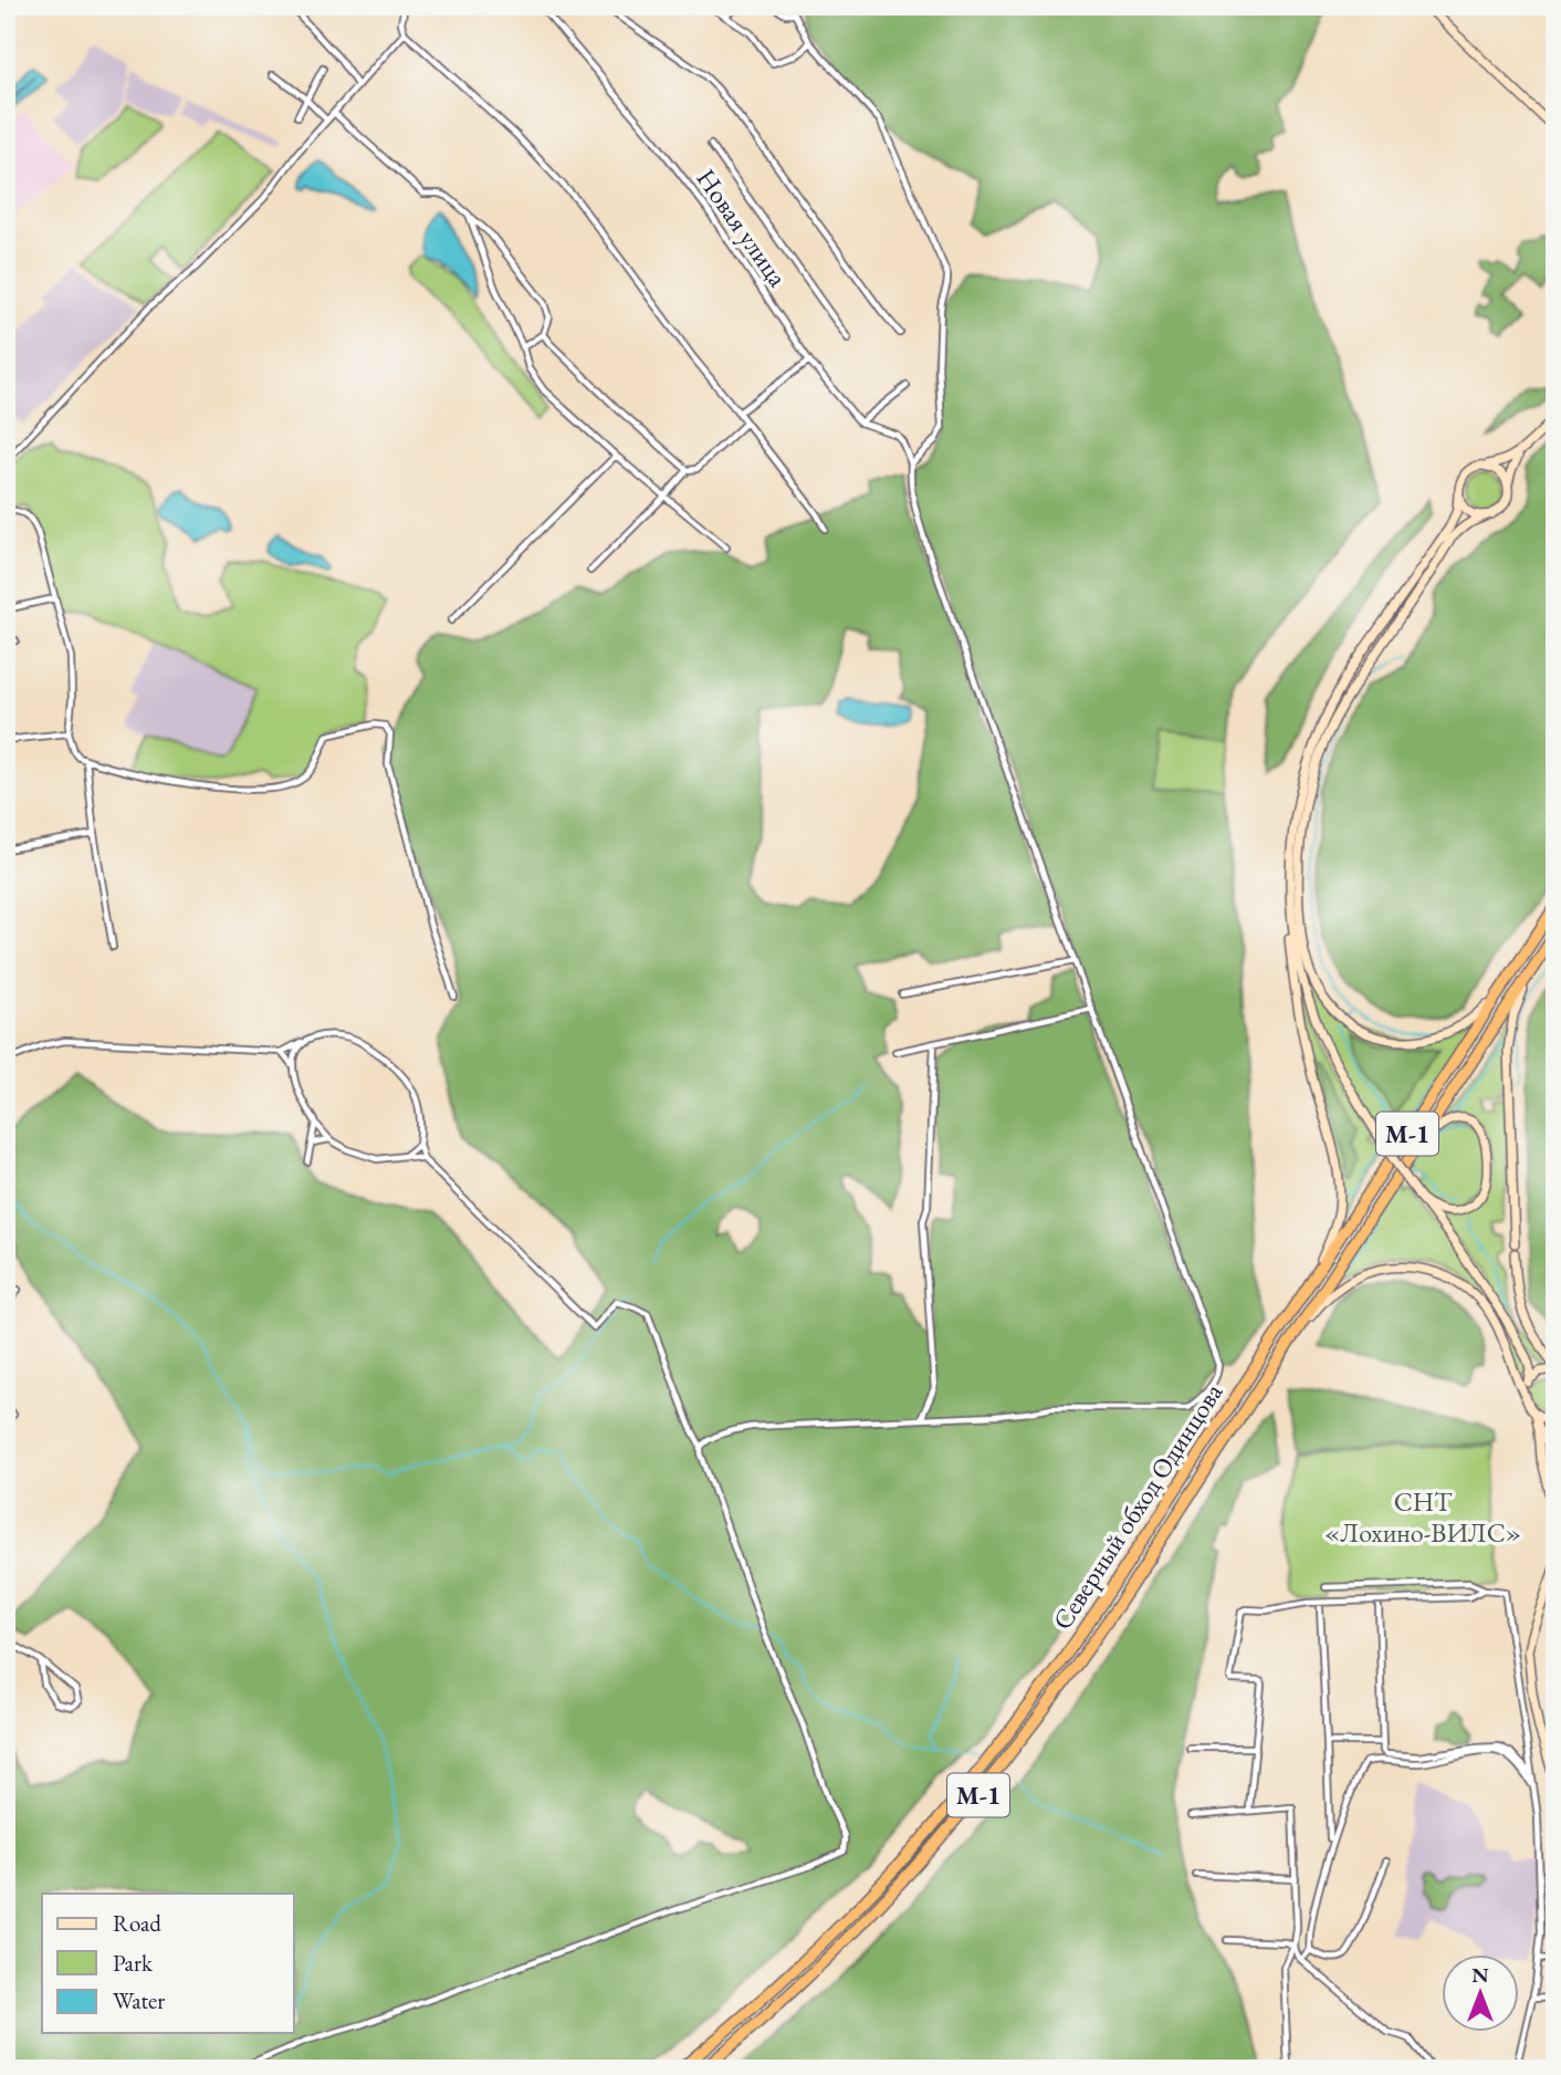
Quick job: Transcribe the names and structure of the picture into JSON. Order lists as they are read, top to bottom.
{
  "streets": {
    "highway": ["М-1", "Северный обход Одинцова"],
    "street": ["Новая улица"]
  },
  "parks": ["СНТ «Лохино-ВИЛС»"],
  "legend": ["Road", "Park", "Water"],
  "north": "top"
}
